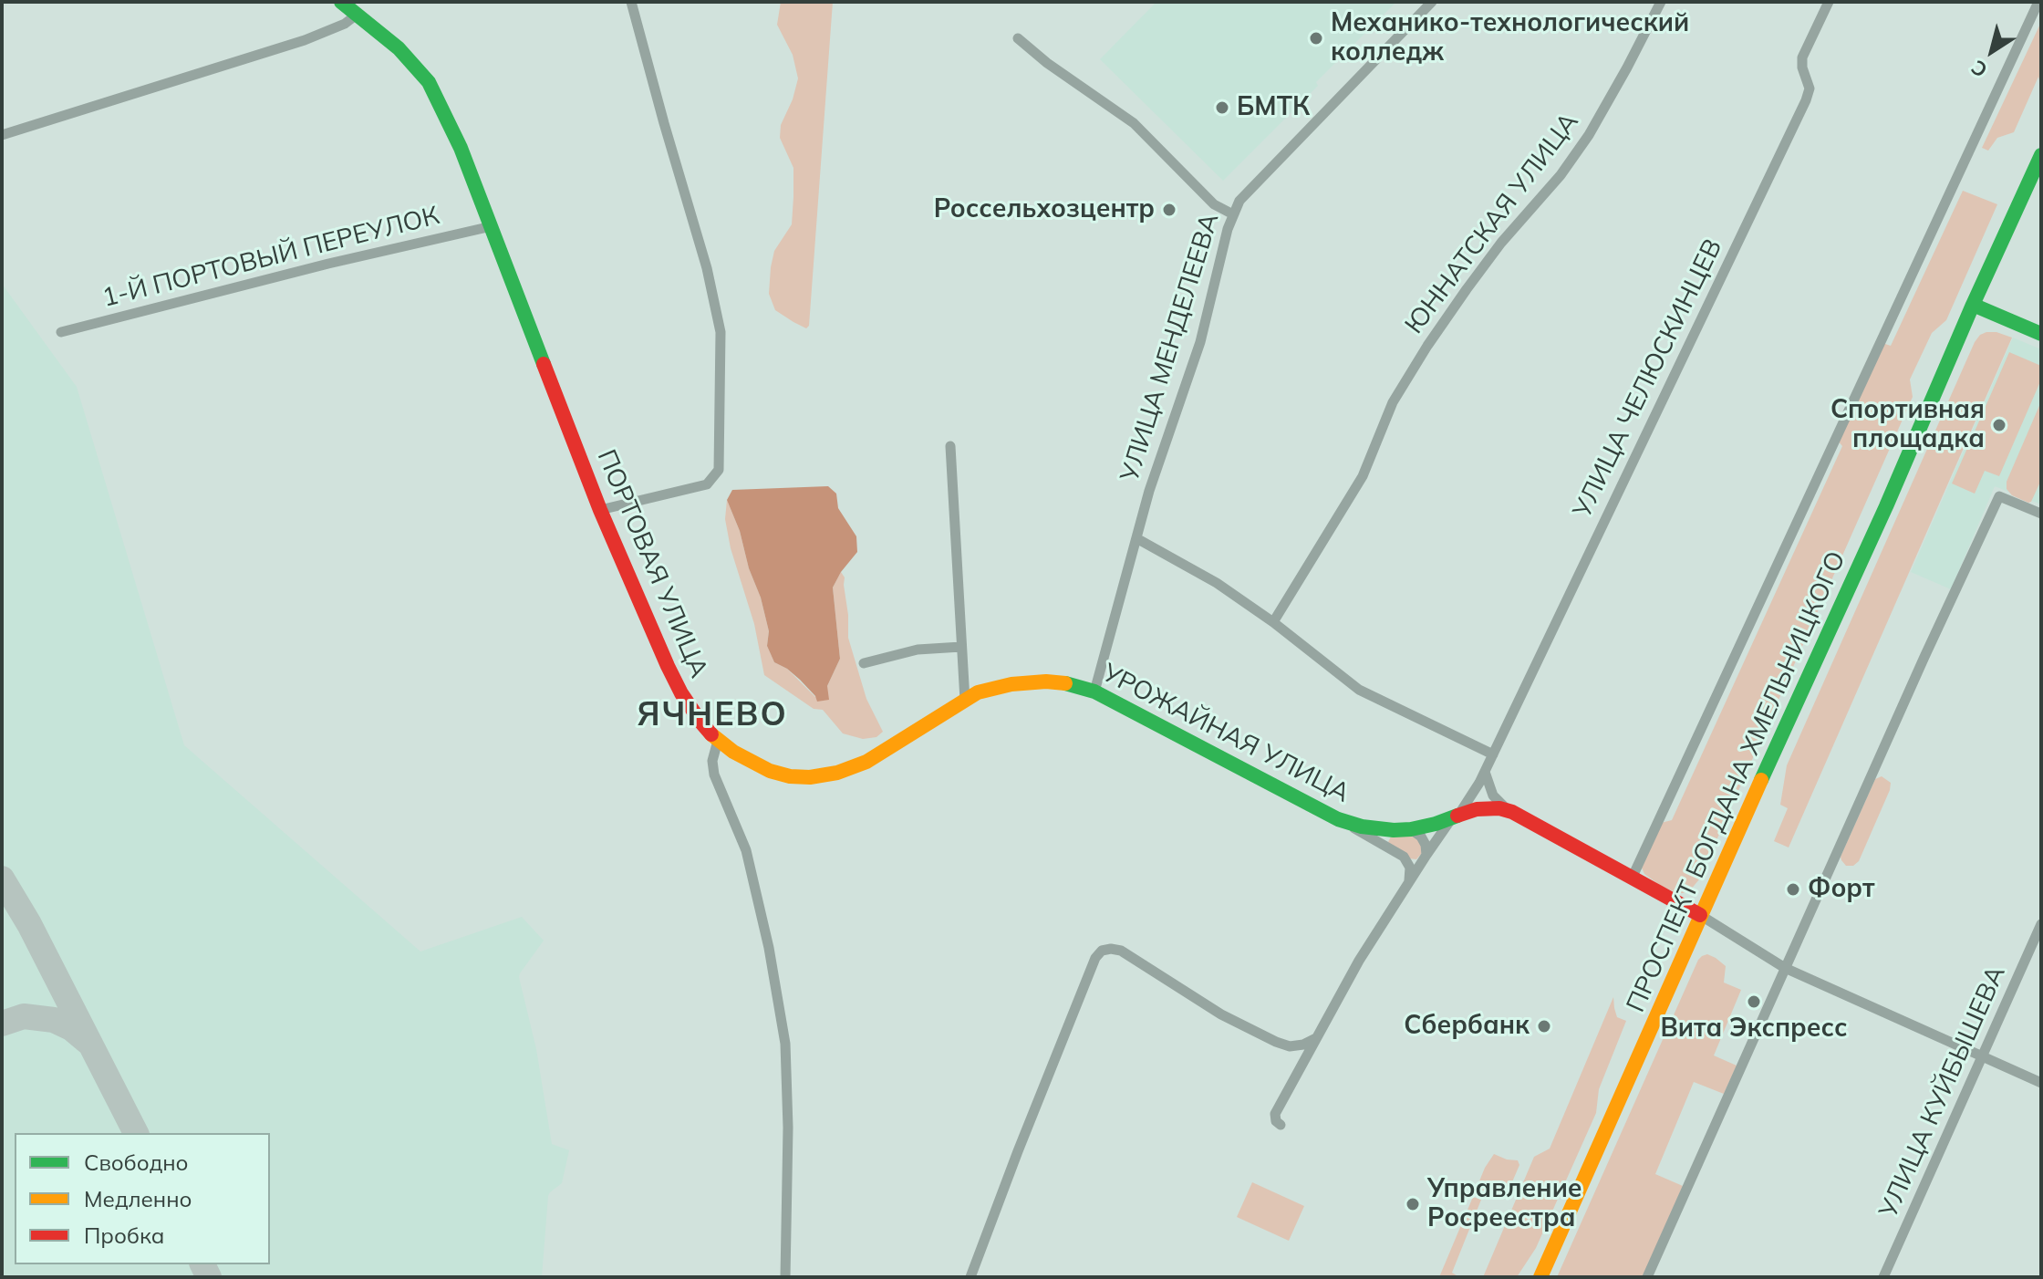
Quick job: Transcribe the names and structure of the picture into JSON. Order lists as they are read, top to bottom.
{
  "streets": {
    "street": [
      "ЮННАТСКАЯ УЛИЦА",
      "1-Й ПОРТОВЫЙ ПЕРЕУЛОК",
      "УЛИЦА МЕНДЕЛЕЕВА",
      "УЛИЦА ЧЕЛЮСКИНЦЕВ",
      "ПОРТОВАЯ УЛИЦА",
      "УРОЖАЙНАЯ УЛИЦА",
      "ПРОСПЕКТ БОГДАНА ХМЕЛЬНИЦКОГО",
      "УЛИЦА КУЙБЫШЕВА"
    ]
  },
  "crossings": [
    ["1-Й ПОРТОВЫЙ ПЕРЕУЛОК", "ПОРТОВАЯ УЛИЦА"],
    ["УЛИЦА МЕНДЕЛЕЕВА", "УРОЖАЙНАЯ УЛИЦА"],
    ["УЛИЦА ЧЕЛЮСКИНЦЕВ", "УРОЖАЙНАЯ УЛИЦА"],
    ["ПОРТОВАЯ УЛИЦА", "УРОЖАЙНАЯ УЛИЦА"],
    ["УРОЖАЙНАЯ УЛИЦА", "ПРОСПЕКТ БОГДАНА ХМЕЛЬНИЦКОГО"]
  ],
  "districts": ["ЯЧНЕВО"],
  "places": [
    "Механико-технологический колледж",
    "БМТК",
    "Россельхозцентр",
    "Спортивная площадка",
    "Форт",
    "Вита Экспресс",
    "Сбербанк",
    "Управление Росреестра"
  ],
  "legend": ["Свободно", "Медленно", "Пробка"],
  "north": "bottom left"
}
